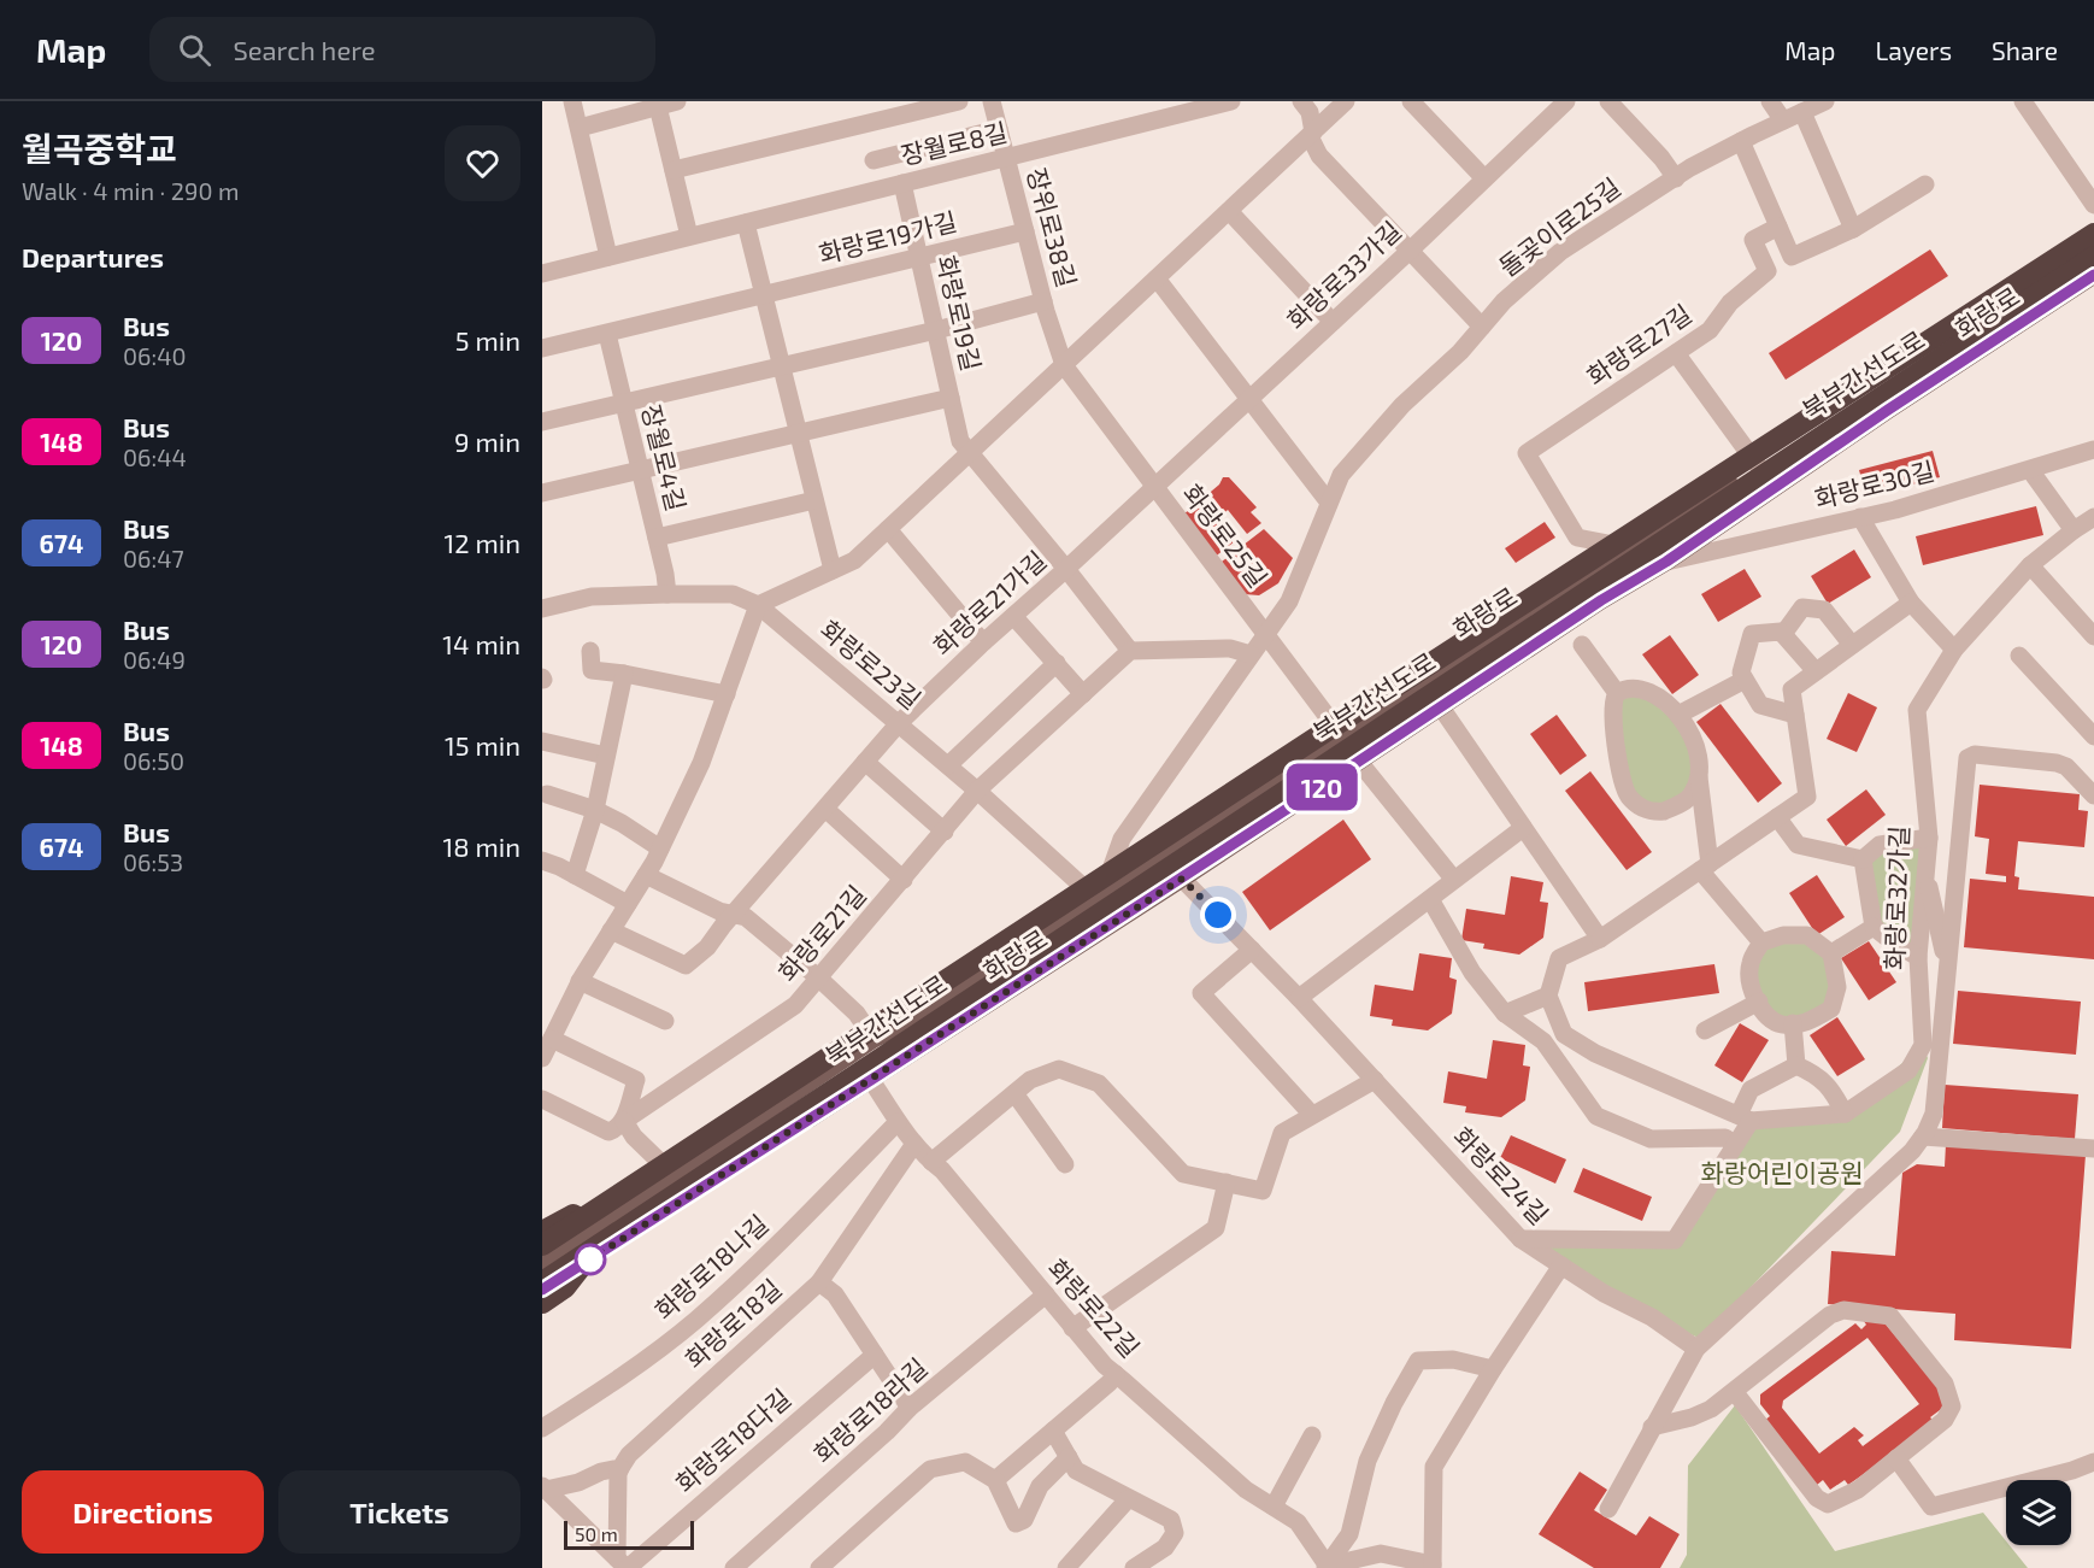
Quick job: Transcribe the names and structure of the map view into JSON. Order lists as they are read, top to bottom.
{
  "streets": {
    "highway": ["북부간선도로"],
    "main road": ["화랑로"],
    "street": [
      "장월로8길",
      "장위로38길",
      "돌곶이로25길",
      "화랑로19가길",
      "화랑로33가길",
      "화랑로19길",
      "화랑로27길",
      "장월로4길",
      "화랑로30길",
      "화랑로25길",
      "화랑로21가길",
      "화랑로23길",
      "화랑로32가길",
      "화랑로21길",
      "화랑로24길",
      "화랑로18나길",
      "화랑로22길",
      "화랑로18길",
      "화랑로18라길",
      "화랑로18다길"
    ]
  },
  "crossings": [
    ["장월로8길", "장위로38길"],
    ["장월로8길", "화랑로19길"],
    ["장위로38길", "화랑로19가길"],
    ["장위로38길", "화랑로25길"],
    ["돌곶이로25길", "화랑로25길"],
    ["화랑로19가길", "화랑로19길"],
    ["화랑로19가길", "장월로4길"],
    ["화랑로33가길", "화랑로25길"],
    ["화랑로33가길", "화랑로21가길"],
    ["화랑로19길", "화랑로21가길"],
    ["화랑로19길", "화랑로21길"],
    ["화랑로", "화랑로27길"],
    ["화랑로", "화랑로30길"],
    ["화랑로", "화랑로25길"],
    ["화랑로", "화랑로23길"],
    ["화랑로", "화랑로24길"],
    ["화랑로", "화랑로22길"],
    ["화랑로25길", "화랑로21가길"],
    ["화랑로21가길", "화랑로23길"],
    ["화랑로23길", "화랑로21길"],
    ["화랑로18나길", "화랑로22길"],
    ["화랑로22길", "화랑로18길"],
    ["화랑로22길", "화랑로18라길"]
  ],
  "parks": ["화랑어린이공원"],
  "lines": ["bus line 120"],
  "scale_bar": "50 m",
  "page": {
    "header": "Map",
    "search": "Search here",
    "nav": ["Map", "Layers", "Share"],
    "heading": [
      ["월곡중학교", "Walk · 4 min · 290 m"],
      "Departures"
    ],
    "on_map": "120",
    "list": [
      {
        "mark": "120",
        "name": "Bus",
        "note": "06:40",
        "value": "5 min"
      },
      {
        "mark": "148",
        "name": "Bus",
        "note": "06:44",
        "value": "9 min"
      },
      {
        "mark": "674",
        "name": "Bus",
        "note": "06:47",
        "value": "12 min"
      },
      {
        "mark": "120",
        "name": "Bus",
        "note": "06:49",
        "value": "14 min"
      },
      {
        "mark": "148",
        "name": "Bus",
        "note": "06:50",
        "value": "15 min"
      },
      {
        "mark": "674",
        "name": "Bus",
        "note": "06:53",
        "value": "18 min"
      }
    ],
    "buttons": ["Directions", "Tickets"],
    "scale": "50 m"
  }
}
